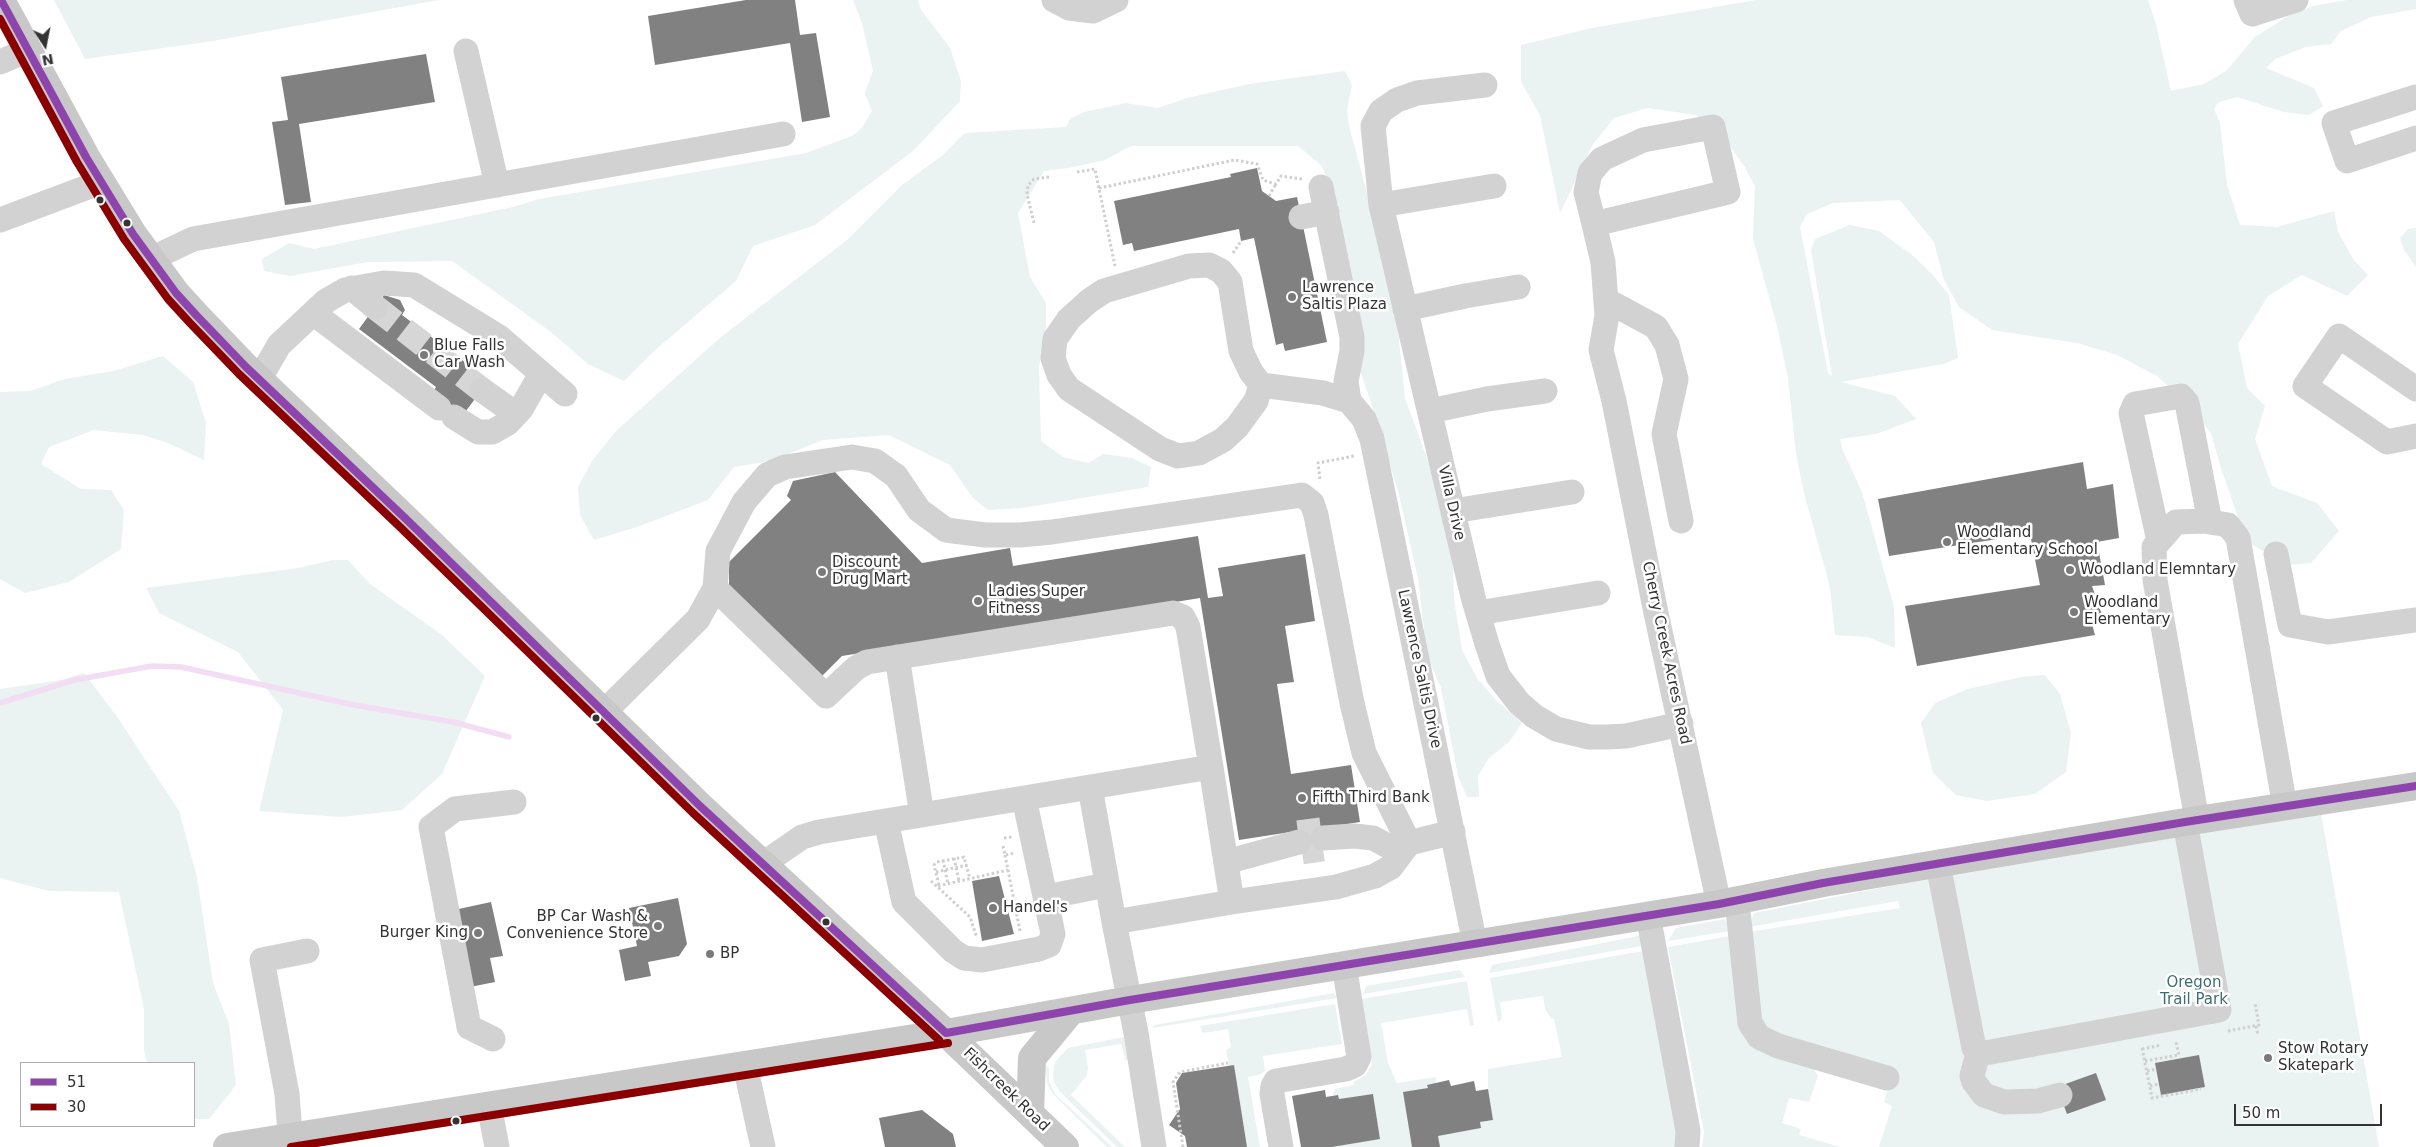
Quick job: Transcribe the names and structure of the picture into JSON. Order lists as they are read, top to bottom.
{
  "streets": {
    "main road": ["Fishcreek Road"],
    "street": ["Villa Drive", "Cherry Creek Acres Road", "Lawrence Saltis Drive"]
  },
  "crossings": [
    ["Villa Drive", "Cherry Creek Acres Road"]
  ],
  "parks": ["Oregon Trail Park"],
  "places": [
    "Lawrence Saltis Plaza",
    "Blue Falls Car Wash",
    "Woodland Elementary School",
    "Woodland Elemntary",
    "Discount Drug Mart",
    "Ladies Super Fitness",
    "Woodland Elementary",
    "Fifth Third Bank",
    "Handel's",
    "BP Car Wash & Convenience Store",
    "Burger King",
    "BP",
    "Stow Rotary Skatepark"
  ],
  "lines": ["transit line 51", "transit line 30"],
  "legend": ["51", "30"],
  "scale_bar": "50 m",
  "north": "bottom"
}
